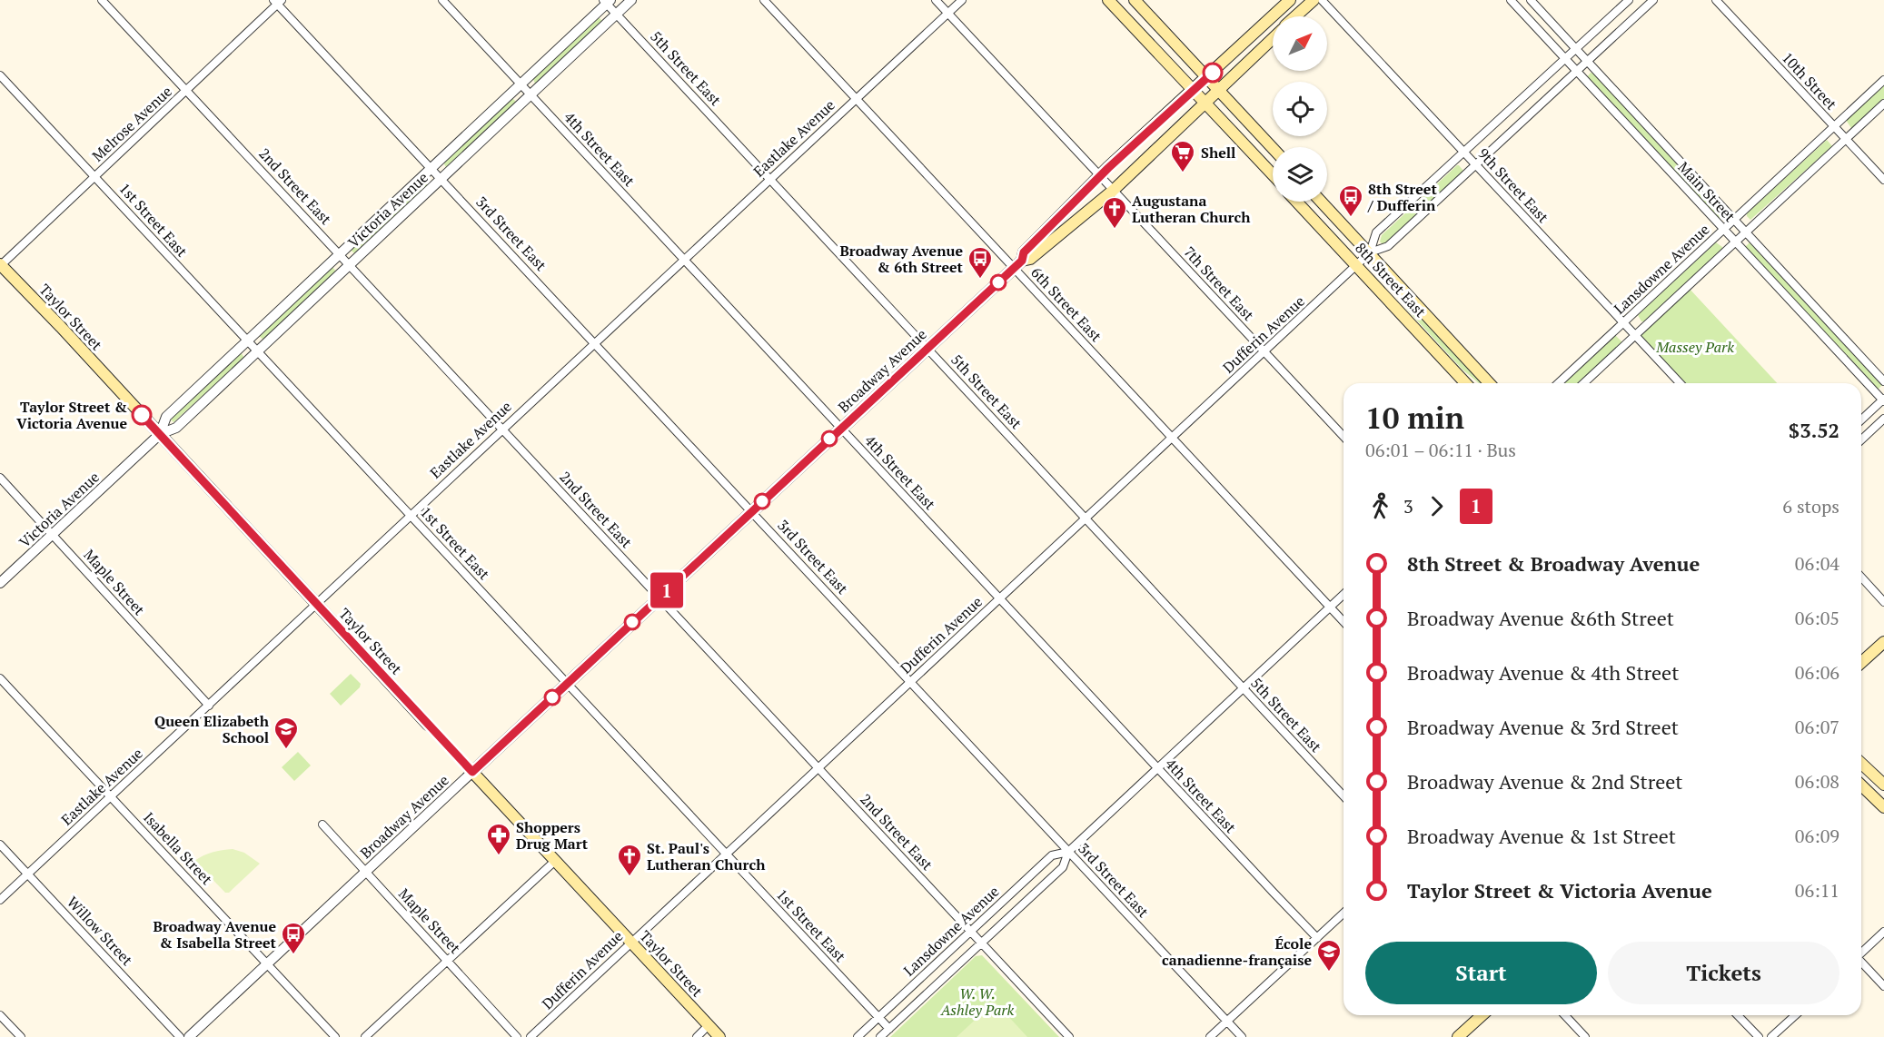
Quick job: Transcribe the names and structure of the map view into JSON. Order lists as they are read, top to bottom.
{
  "streets": {
    "main road": ["8th Street East", "Taylor Street", "Broadway Avenue"],
    "street": [
      "5th Street East",
      "10th Street",
      "Melrose Avenue",
      "Eastlake Avenue",
      "4th Street East",
      "9th Street East",
      "2nd Street East",
      "Main Street",
      "Victoria Avenue",
      "1st Street East",
      "3rd Street East",
      "Lansdowne Avenue",
      "7th Street East",
      "6th Street East",
      "Dufferin Avenue",
      "Maple Street",
      "Isabella Street",
      "Willow Street"
    ]
  },
  "crossings": [
    ["5th Street East", "Eastlake Avenue"],
    ["5th Street East", "Victoria Avenue"],
    ["5th Street East", "Lansdowne Avenue"],
    ["5th Street East", "Dufferin Avenue"],
    ["5th Street East", "Broadway Avenue"],
    ["10th Street", "Lansdowne Avenue"],
    ["Melrose Avenue", "2nd Street East"],
    ["Melrose Avenue", "1st Street East"],
    ["Melrose Avenue", "3rd Street East"],
    ["Melrose Avenue", "Taylor Street"],
    ["Eastlake Avenue", "4th Street East"],
    ["Eastlake Avenue", "2nd Street East"],
    ["Eastlake Avenue", "1st Street East"],
    ["Eastlake Avenue", "3rd Street East"],
    ["Eastlake Avenue", "7th Street East"],
    ["Eastlake Avenue", "6th Street East"],
    ["Eastlake Avenue", "Taylor Street"],
    ["Eastlake Avenue", "Maple Street"],
    ["Eastlake Avenue", "Isabella Street"],
    ["Eastlake Avenue", "Willow Street"],
    ["4th Street East", "Victoria Avenue"],
    ["4th Street East", "Lansdowne Avenue"],
    ["4th Street East", "Dufferin Avenue"],
    ["4th Street East", "Broadway Avenue"],
    ["9th Street East", "Lansdowne Avenue"],
    ["9th Street East", "Dufferin Avenue"],
    ["2nd Street East", "Victoria Avenue"],
    ["2nd Street East", "Lansdowne Avenue"],
    ["2nd Street East", "Dufferin Avenue"],
    ["2nd Street East", "Broadway Avenue"],
    ["Main Street", "Lansdowne Avenue"],
    ["Main Street", "Dufferin Avenue"],
    ["Victoria Avenue", "1st Street East"],
    ["Victoria Avenue", "3rd Street East"],
    ["Victoria Avenue", "Taylor Street"],
    ["Victoria Avenue", "Maple Street"],
    ["1st Street East", "Lansdowne Avenue"],
    ["1st Street East", "Dufferin Avenue"],
    ["1st Street East", "Broadway Avenue"],
    ["3rd Street East", "Lansdowne Avenue"],
    ["3rd Street East", "Dufferin Avenue"],
    ["3rd Street East", "Broadway Avenue"],
    ["Lansdowne Avenue", "6th Street East"],
    ["8th Street East", "Dufferin Avenue"],
    ["7th Street East", "Dufferin Avenue"],
    ["7th Street East", "Broadway Avenue"],
    ["6th Street East", "Dufferin Avenue"],
    ["6th Street East", "Broadway Avenue"],
    ["Taylor Street", "Dufferin Avenue"],
    ["Taylor Street", "Broadway Avenue"],
    ["Broadway Avenue", "Maple Street"],
    ["Broadway Avenue", "Isabella Street"]
  ],
  "parks": ["Massey Park", "W. W. Ashley Park"],
  "places": {
    "supermarket": ["Shell"],
    "bus stop": ["8th Street / Dufferin", "Broadway Avenue & 6th Street", "Broadway Avenue & Isabella Street"],
    "church": ["Augustana Lutheran Church", "St. Paul's Lutheran Church"],
    "other": ["Taylor Street & Victoria Avenue"],
    "school or university": ["Queen Elizabeth School", "École canadienne-française"],
    "pharmacy": ["Shoppers Drug Mart"]
  },
  "lines": ["bus line 1"],
  "north": "top right",
  "page": {
    "on_map": "1",
    "heading": ["10 min", "06:01 – 06:11 · Bus", "$3.52"],
    "legs": ["3", "1", "6 stops"],
    "list": [
      {
        "name": "8th Street & Broadway Avenue",
        "value": "06:04"
      },
      {
        "name": "Broadway Avenue &6th Street",
        "value": "06:05"
      },
      {
        "name": "Broadway Avenue & 4th Street",
        "value": "06:06"
      },
      {
        "name": "Broadway Avenue & 3rd Street",
        "value": "06:07"
      },
      {
        "name": "Broadway Avenue & 2nd Street",
        "value": "06:08"
      },
      {
        "name": "Broadway Avenue & 1st Street",
        "value": "06:09"
      },
      {
        "name": "Taylor Street & Victoria Avenue",
        "value": "06:11"
      }
    ],
    "buttons": ["Start", "Tickets"]
  }
}
